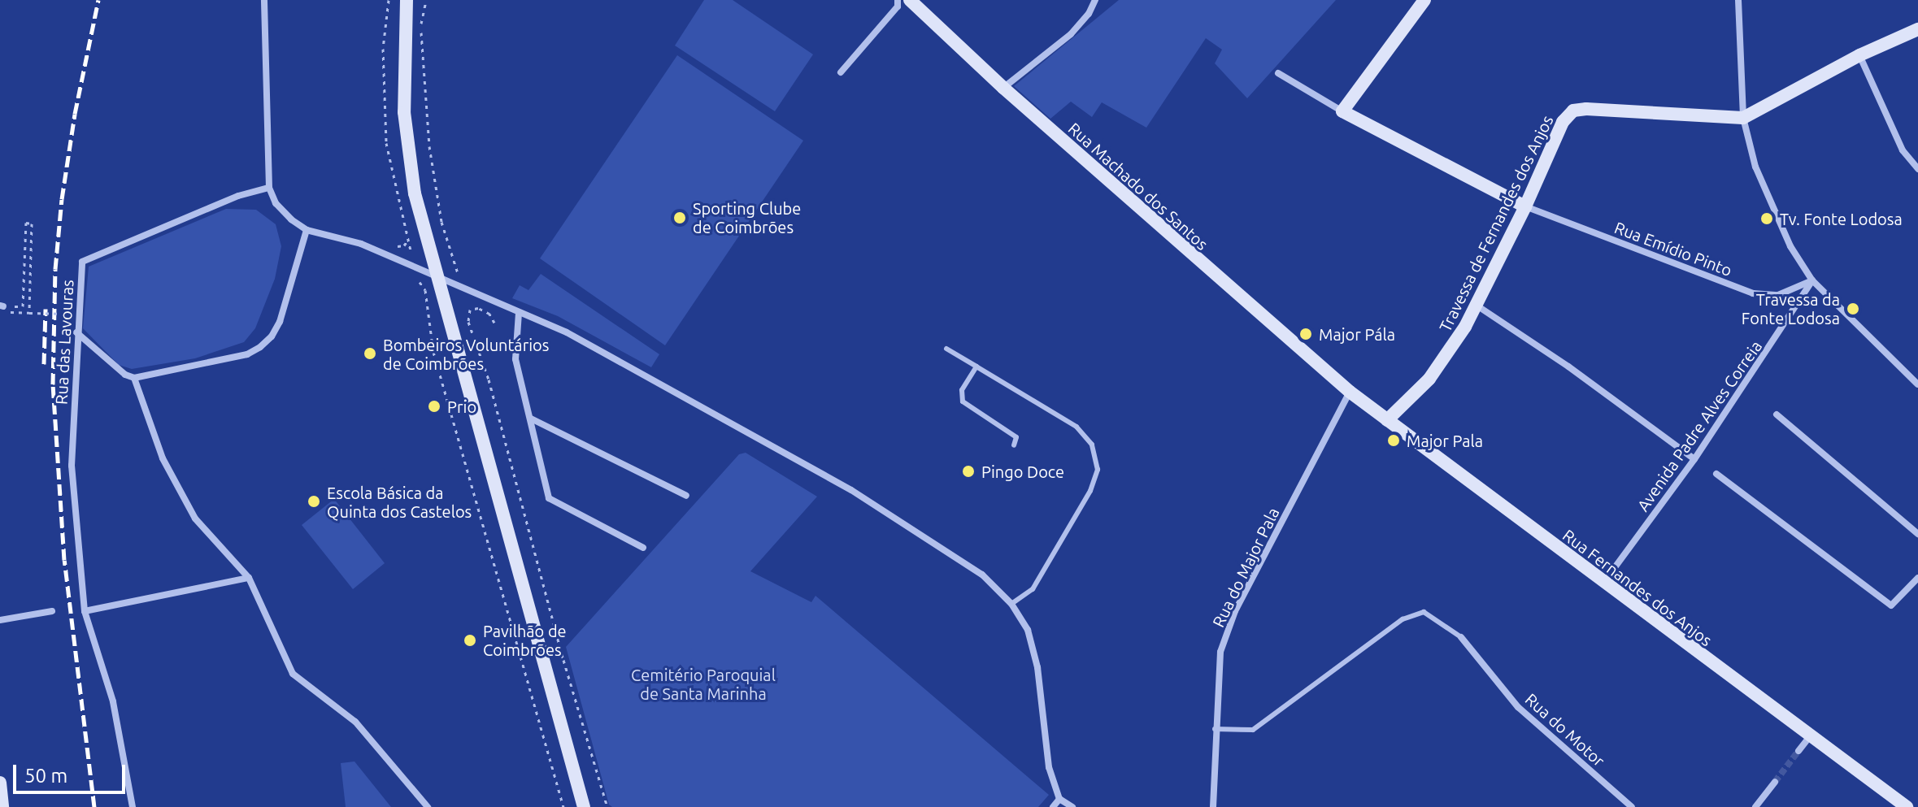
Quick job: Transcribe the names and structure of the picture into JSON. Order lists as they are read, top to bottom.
{
  "streets": {
    "street": [
      "Rua Machado dos Santos",
      "Travessa de Fernandes dos Anjos",
      "Rua Emídio Pinto",
      "Rua das Lavouras",
      "Avenida Padre Alves Correia",
      "Rua do Major Pala",
      "Rua Fernandes dos Anjos",
      "Rua do Motor"
    ]
  },
  "crossings": [
    ["Rua Machado dos Santos", "Rua do Major Pala"],
    ["Rua Machado dos Santos", "Rua Fernandes dos Anjos"],
    ["Travessa de Fernandes dos Anjos", "Rua Emídio Pinto"],
    ["Travessa de Fernandes dos Anjos", "Rua Fernandes dos Anjos"],
    ["Rua Emídio Pinto", "Avenida Padre Alves Correia"],
    ["Avenida Padre Alves Correia", "Rua Fernandes dos Anjos"],
    ["Rua do Major Pala", "Rua Fernandes dos Anjos"]
  ],
  "parks": ["Cemitério Paroquial de Santa Marinha"],
  "places": [
    "Sporting Clube de Coimbrões",
    "Tv. Fonte Lodosa",
    "Travessa da Fonte Lodosa",
    "Major Pála",
    "Bombeiros Voluntários de Coimbrões",
    "Prio",
    "Major Pala",
    "Pingo Doce",
    "Escola Básica da Quinta dos Castelos",
    "Pavilhão de Coimbrões"
  ],
  "scale_bar": "50 m"
}
